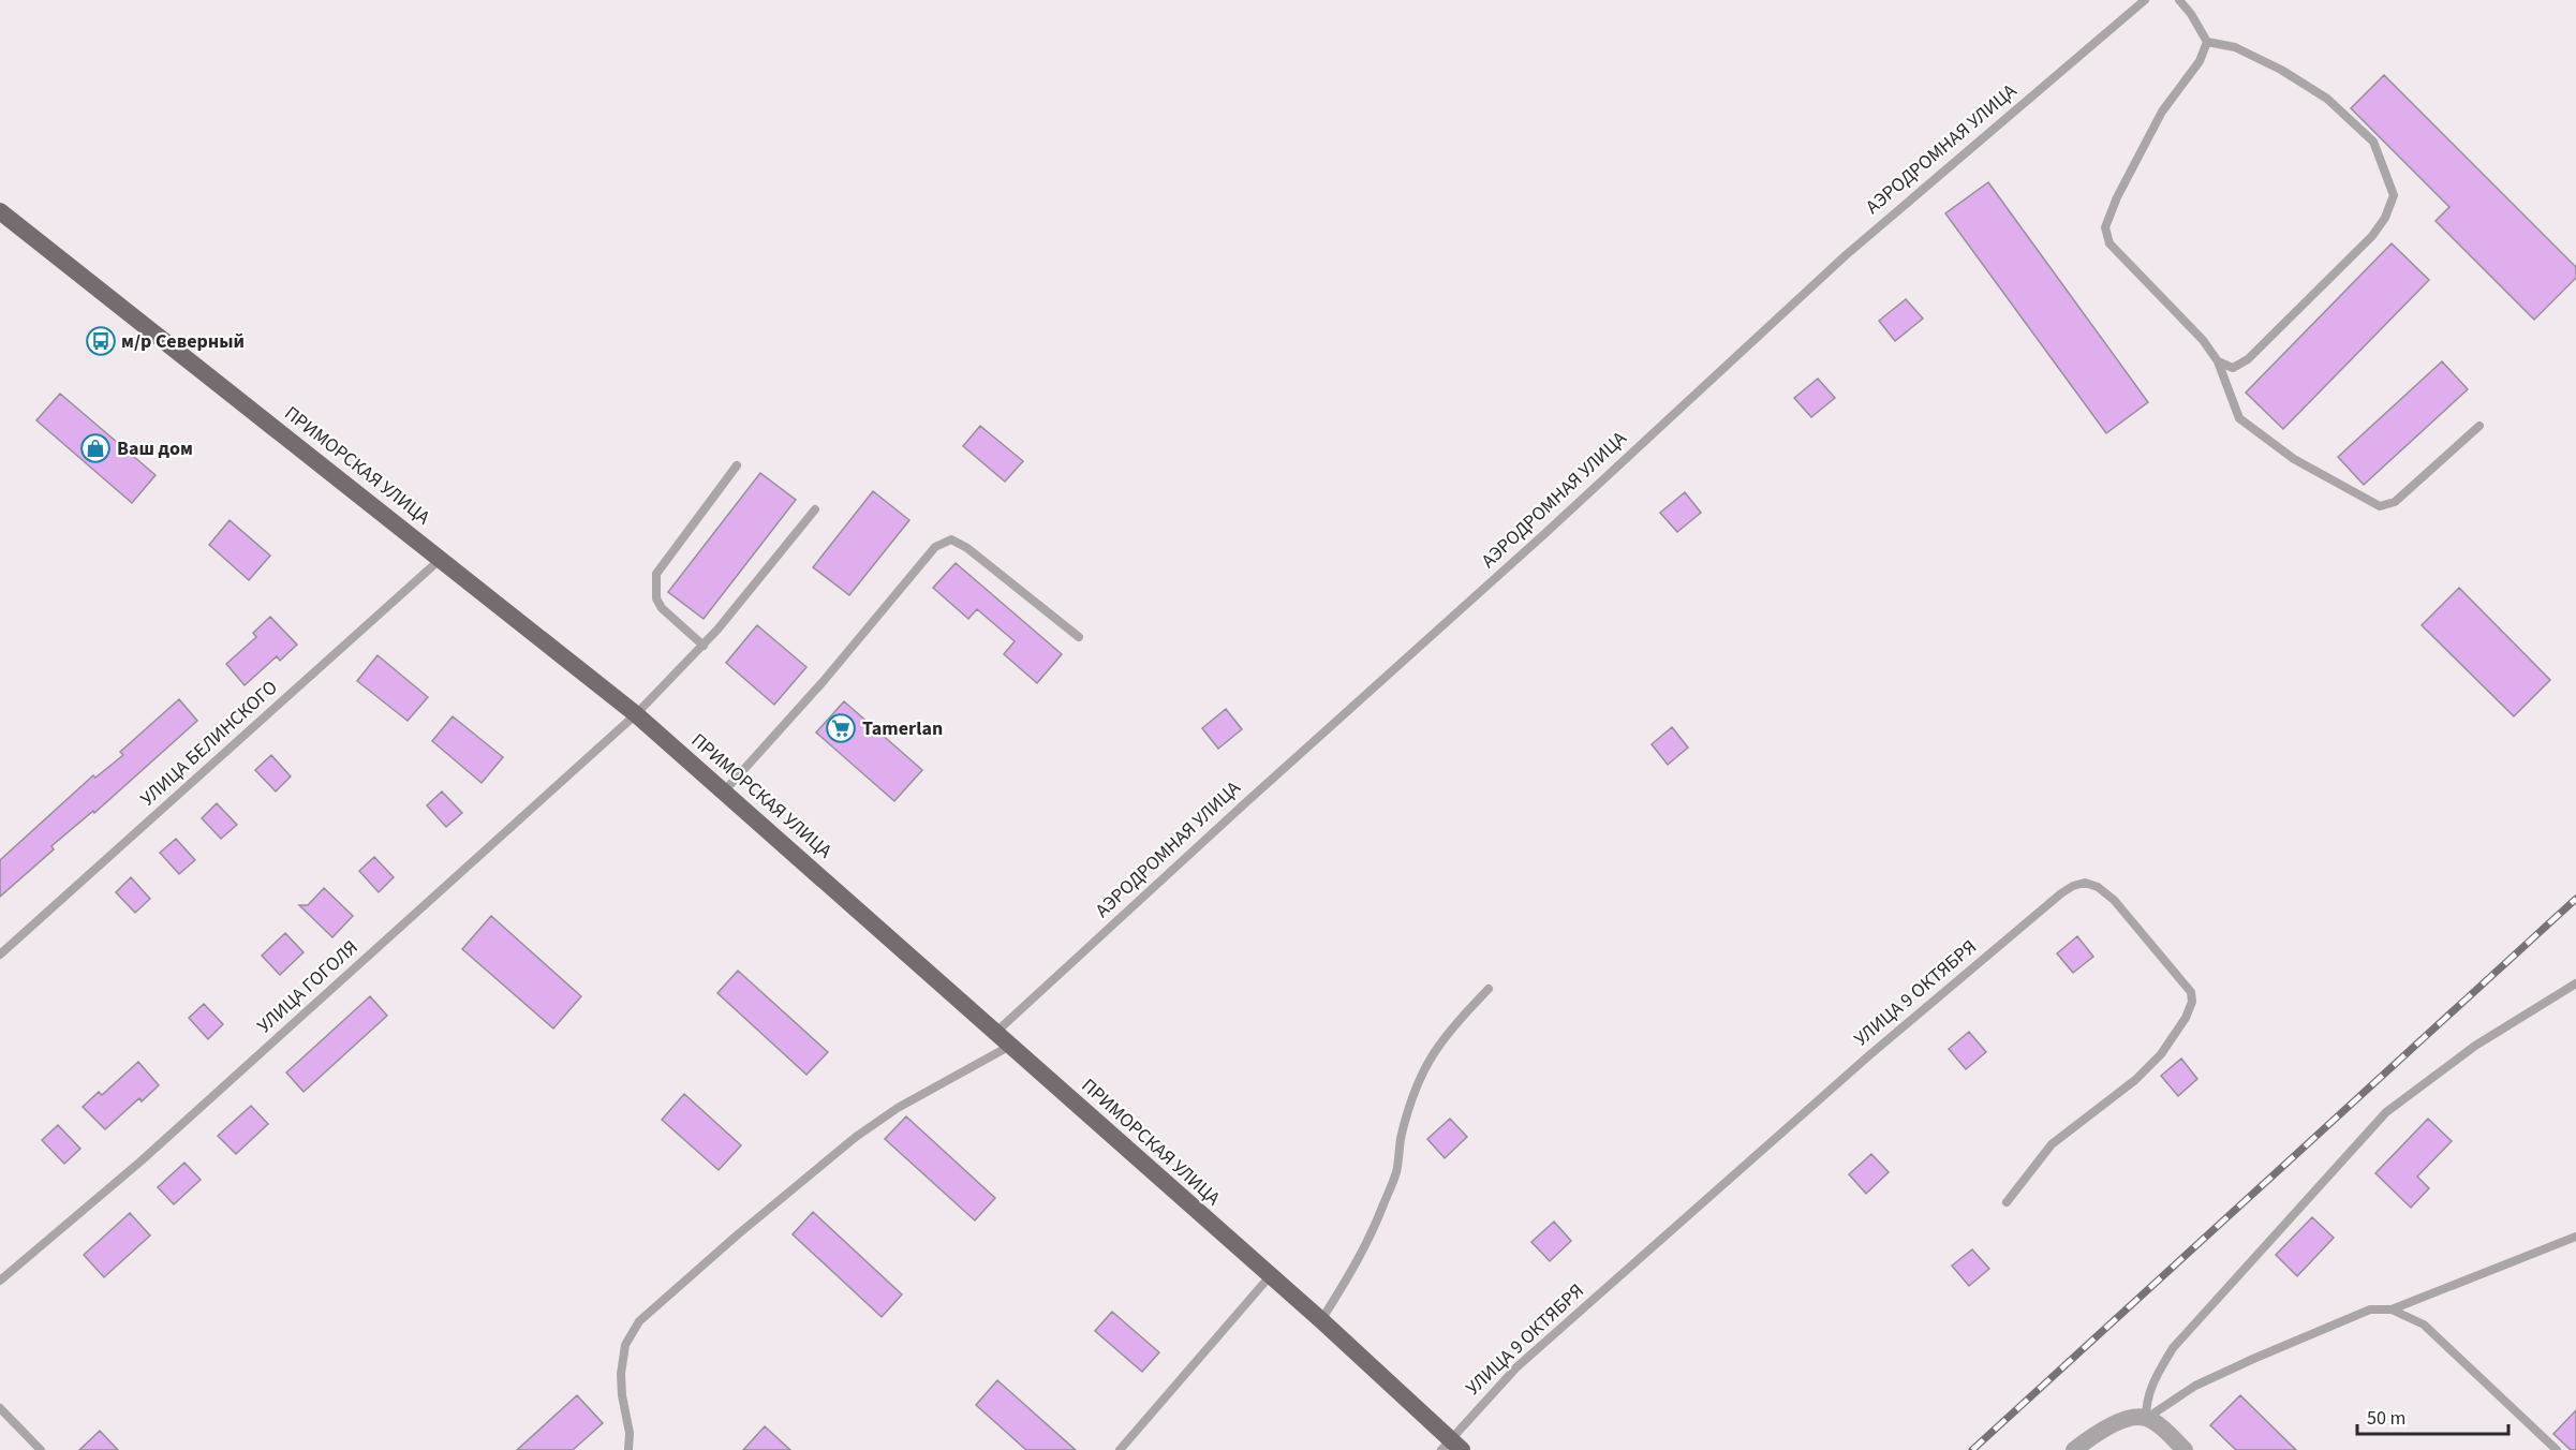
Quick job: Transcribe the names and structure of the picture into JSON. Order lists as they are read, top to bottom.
{
  "streets": {
    "main road": ["ПРИМОРСКАЯ УЛИЦА"],
    "lane": [
      "АЭРОДРОМНАЯ УЛИЦА",
      "УЛИЦА БЕЛИНСКОГО",
      "УЛИЦА ГОГОЛЯ",
      "УЛИЦА 9 ОКТЯБРЯ"
    ]
  },
  "crossings": [
    ["АЭРОДРОМНАЯ УЛИЦА", "ПРИМОРСКАЯ УЛИЦА"],
    ["ПРИМОРСКАЯ УЛИЦА", "УЛИЦА БЕЛИНСКОГО"],
    ["ПРИМОРСКАЯ УЛИЦА", "УЛИЦА ГОГОЛЯ"],
    ["ПРИМОРСКАЯ УЛИЦА", "УЛИЦА 9 ОКТЯБРЯ"]
  ],
  "places": {
    "bus stop": ["м/р Северный"],
    "shop": ["Ваш дом"],
    "supermarket": ["Tamerlan"]
  },
  "scale_bar": "50 m"
}
